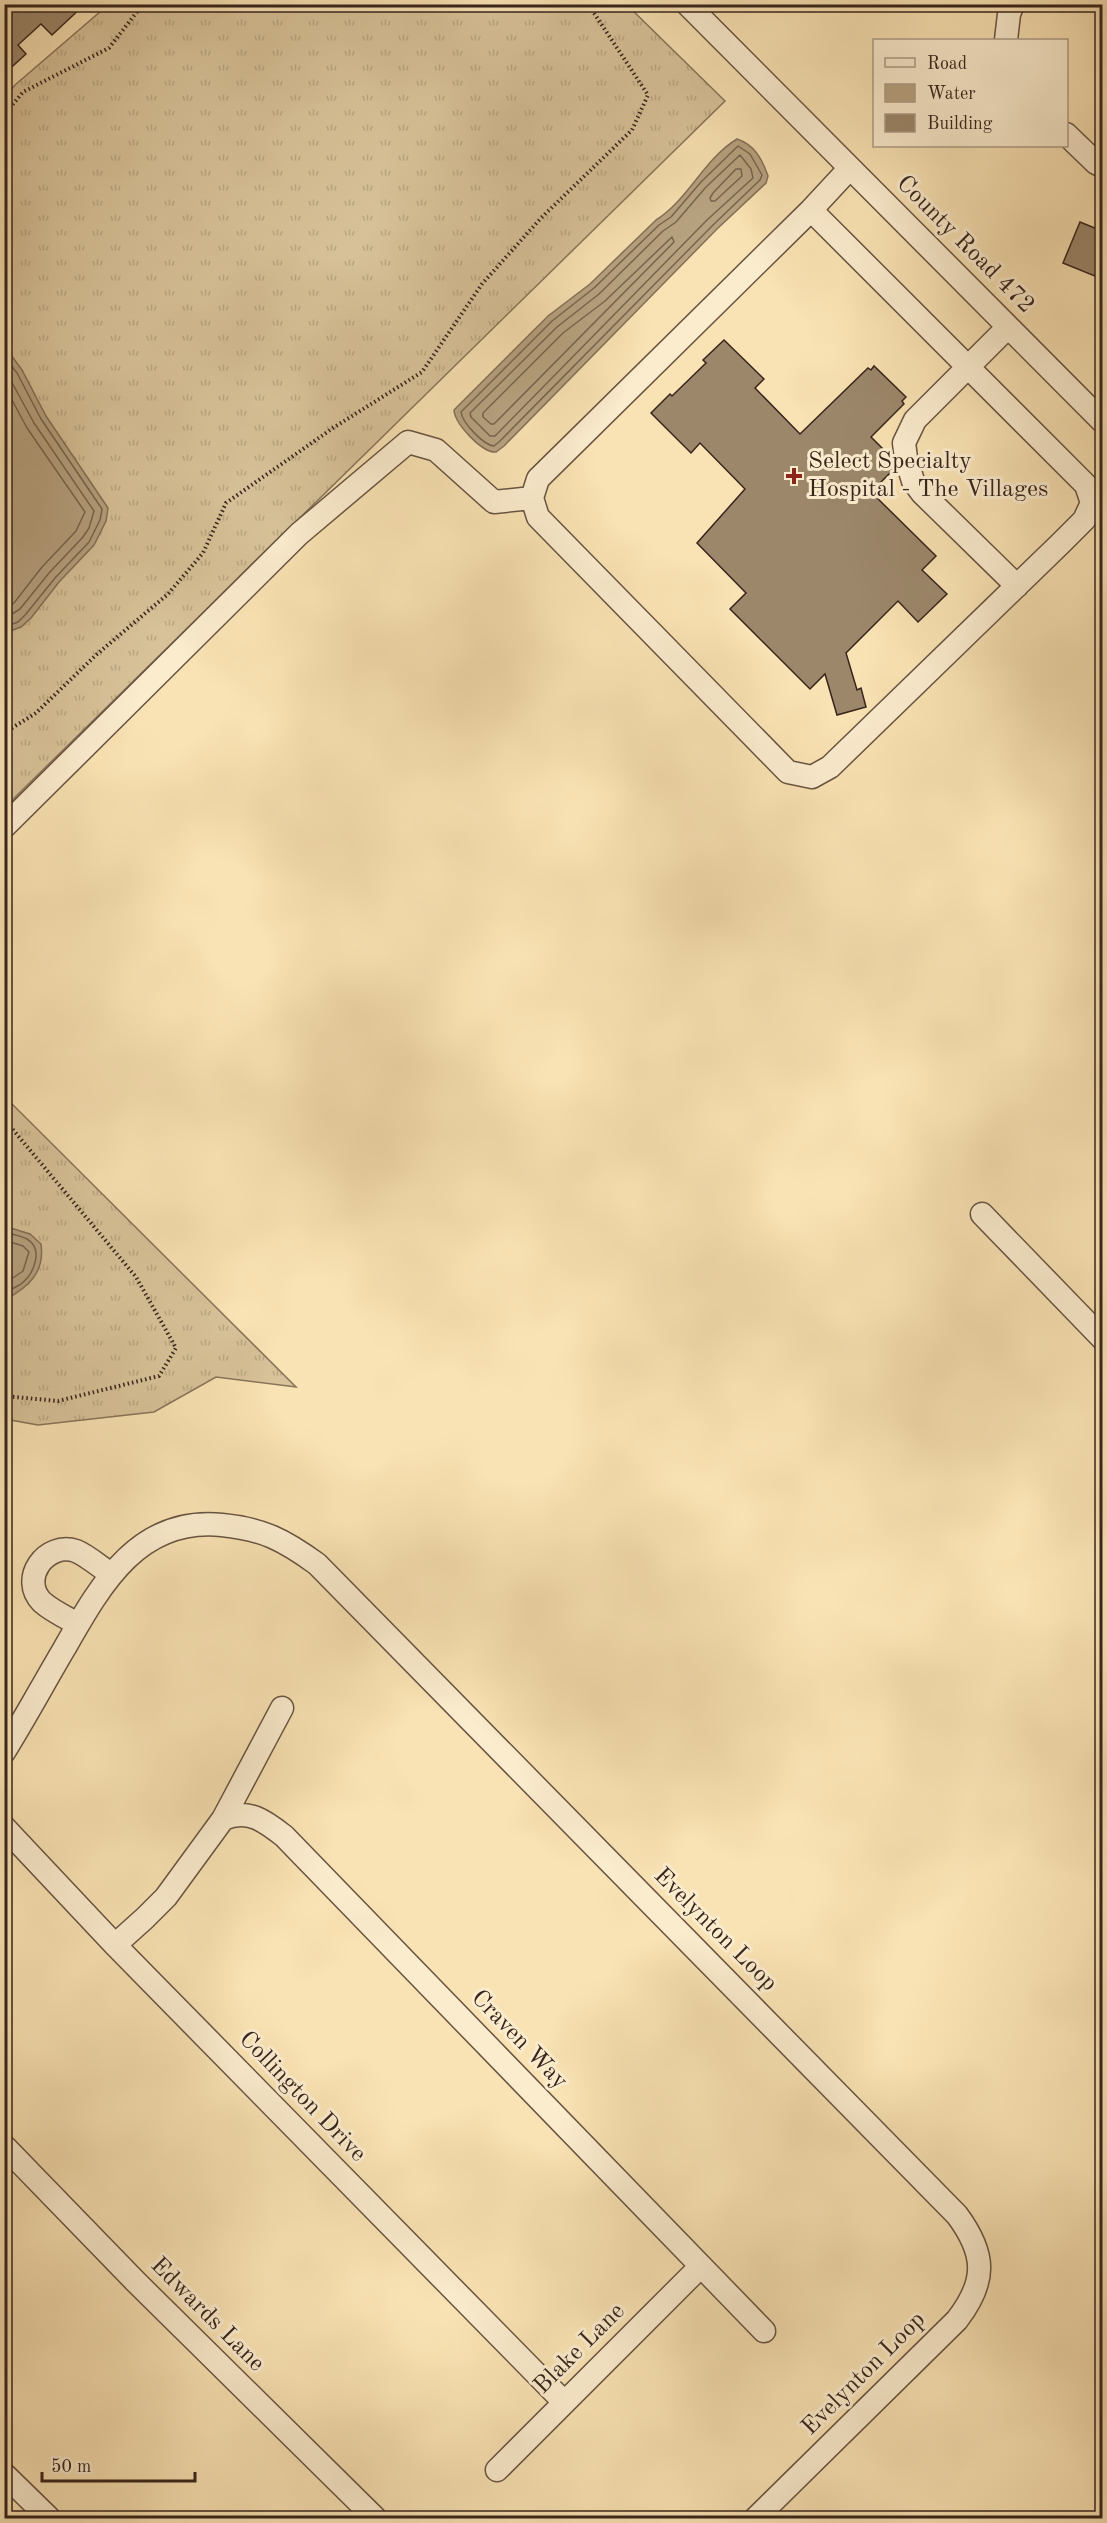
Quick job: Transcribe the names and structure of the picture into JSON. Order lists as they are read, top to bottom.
{
  "streets": {
    "street": [
      "County Road 472",
      "Evelynton Loop",
      "Craven Way",
      "Collington Drive",
      "Edwards Lane",
      "Blake Lane"
    ]
  },
  "crossings": [
    ["Craven Way", "Blake Lane"],
    ["Collington Drive", "Blake Lane"]
  ],
  "places": {
    "health": ["Select Specialty Hospital - The Villages"]
  },
  "legend": ["Road", "Water", "Building"],
  "scale_bar": "50 m"
}
